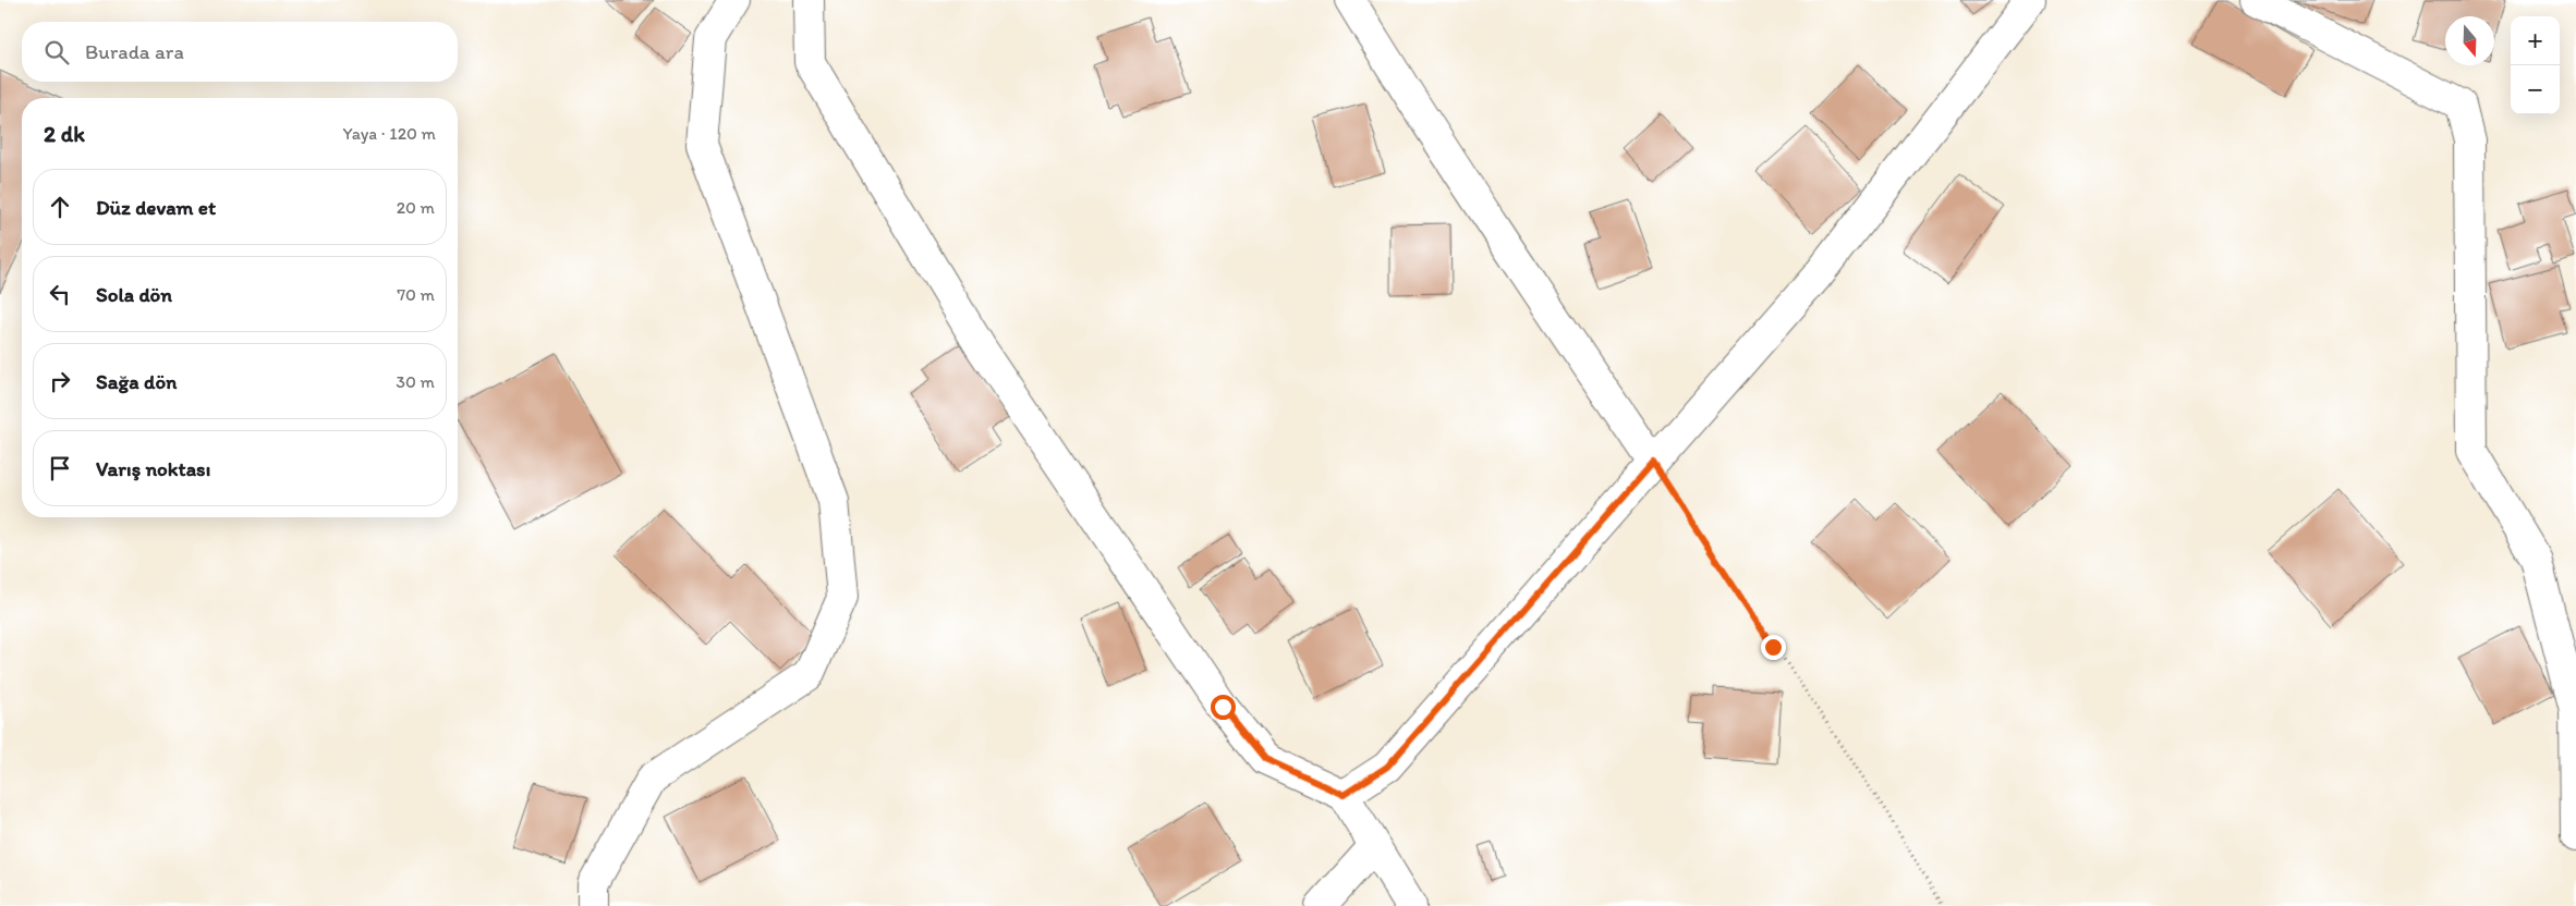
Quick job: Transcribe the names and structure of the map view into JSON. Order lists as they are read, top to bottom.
{
  "north": "bottom",
  "page": {
    "map_buttons": ["+", "−"],
    "search": "Burada ara",
    "heading": ["2 dk", "Yaya · 120 m"],
    "list": [
      ["Düz devam et", "20 m"],
      ["Sola dön", "70 m"],
      ["Sağa dön", "30 m"],
      "Varış noktası"
    ]
  }
}
